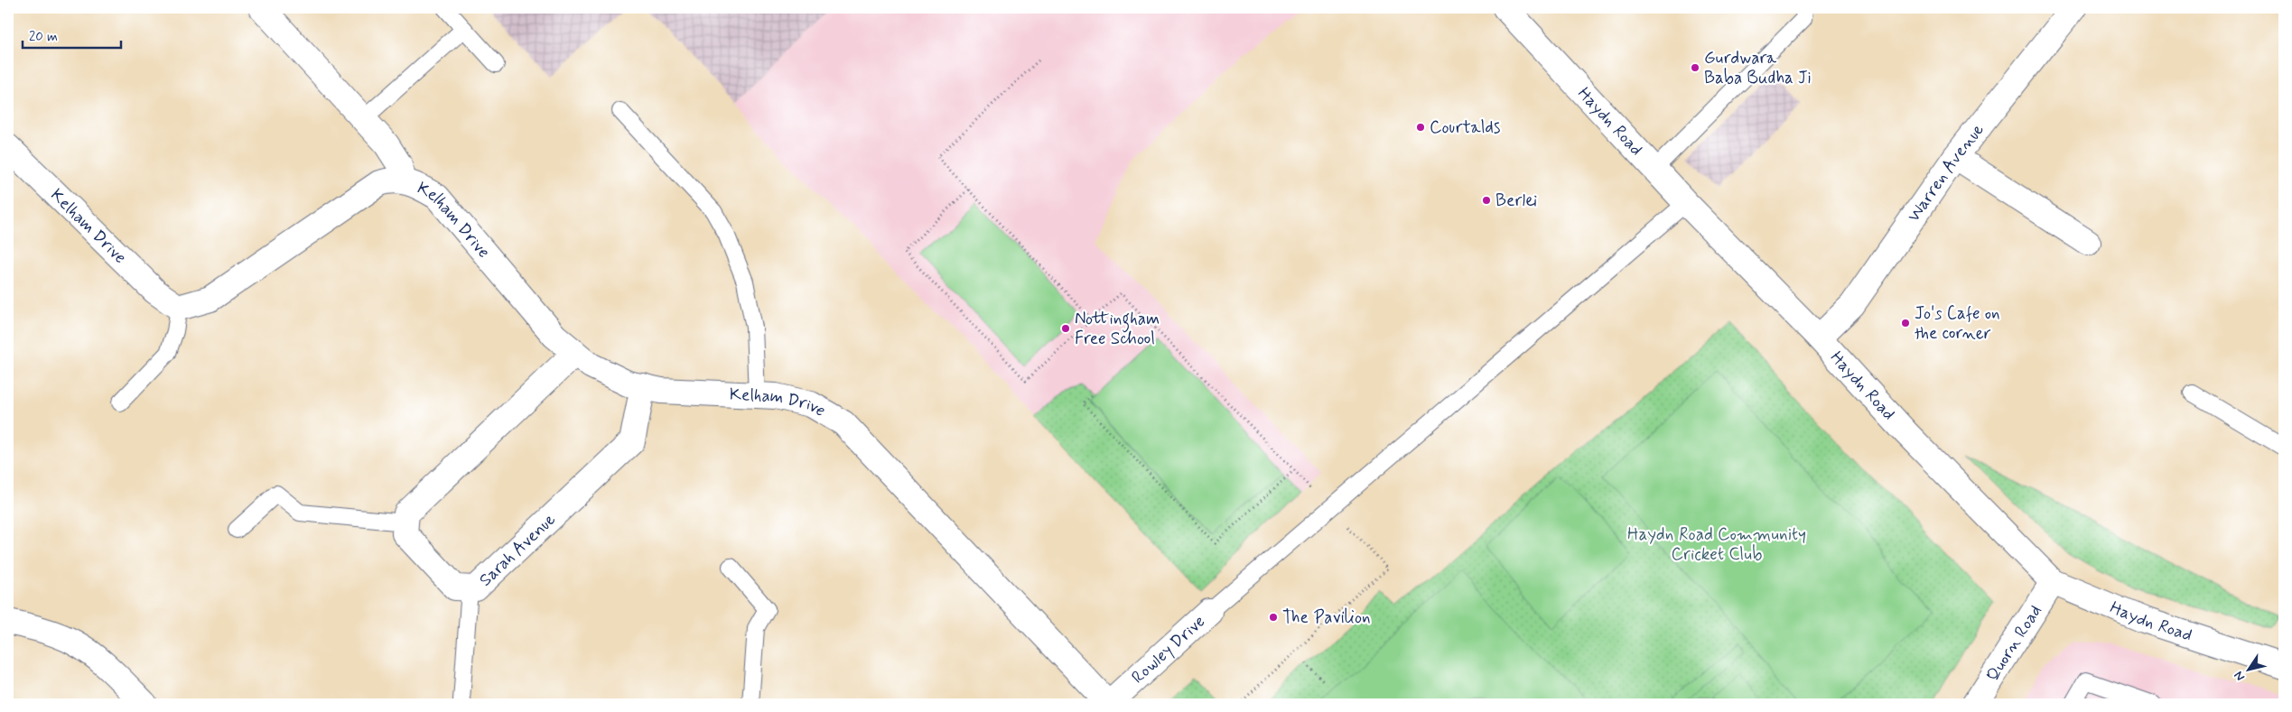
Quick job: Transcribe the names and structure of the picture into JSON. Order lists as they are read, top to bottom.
{
  "streets": {
    "street": [
      "Haydn Road",
      "Warren Avenue",
      "Kelham Drive",
      "Sarah Avenue",
      "Quorn Road",
      "Rowley Drive"
    ]
  },
  "crossings": [
    ["Haydn Road", "Warren Avenue"],
    ["Haydn Road", "Quorn Road"],
    ["Kelham Drive", "Sarah Avenue"],
    ["Kelham Drive", "Rowley Drive"]
  ],
  "parks": ["Haydn Road Community Cricket Club"],
  "places": [
    "Gurdwara Baba Budha Ji",
    "Courtalds",
    "Berlei",
    "Jo's Cafe on the corner",
    "Nottingham Free School",
    "The Pavilion"
  ],
  "scale_bar": "20 m",
  "north": "bottom left"
}
